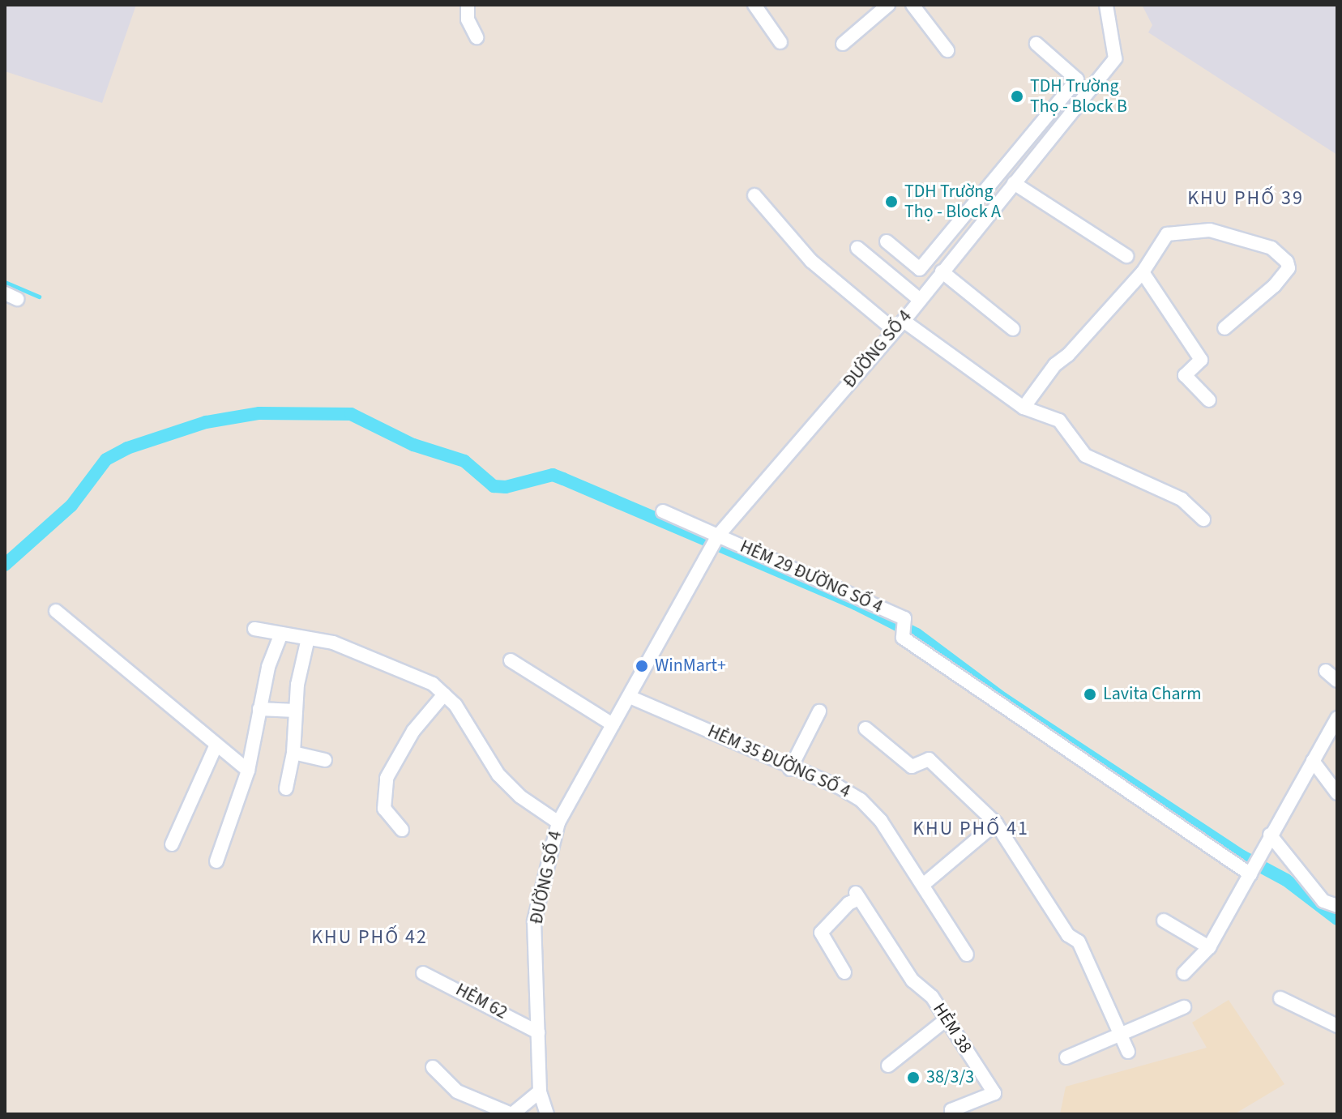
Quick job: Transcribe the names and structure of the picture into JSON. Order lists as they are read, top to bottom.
{
  "streets": {
    "street": [
      "ĐƯỜNG SỐ 4",
      "HẺM 29 ĐƯỜNG SỐ 4",
      "HẺM 35 ĐƯỜNG SỐ 4",
      "HẺM 62",
      "HẺM 38"
    ]
  },
  "crossings": [
    ["ĐƯỜNG SỐ 4", "HẺM 29 ĐƯỜNG SỐ 4"],
    ["ĐƯỜNG SỐ 4", "HẺM 35 ĐƯỜNG SỐ 4"],
    ["ĐƯỜNG SỐ 4", "HẺM 62"]
  ],
  "districts": ["KHU PHỐ 39", "KHU PHỐ 41", "KHU PHỐ 42"],
  "places": [
    "TDH Trường Thọ - Block B",
    "TDH Trường Thọ - Block A",
    "WinMart+",
    "Lavita Charm",
    "38/3/3"
  ]
}
